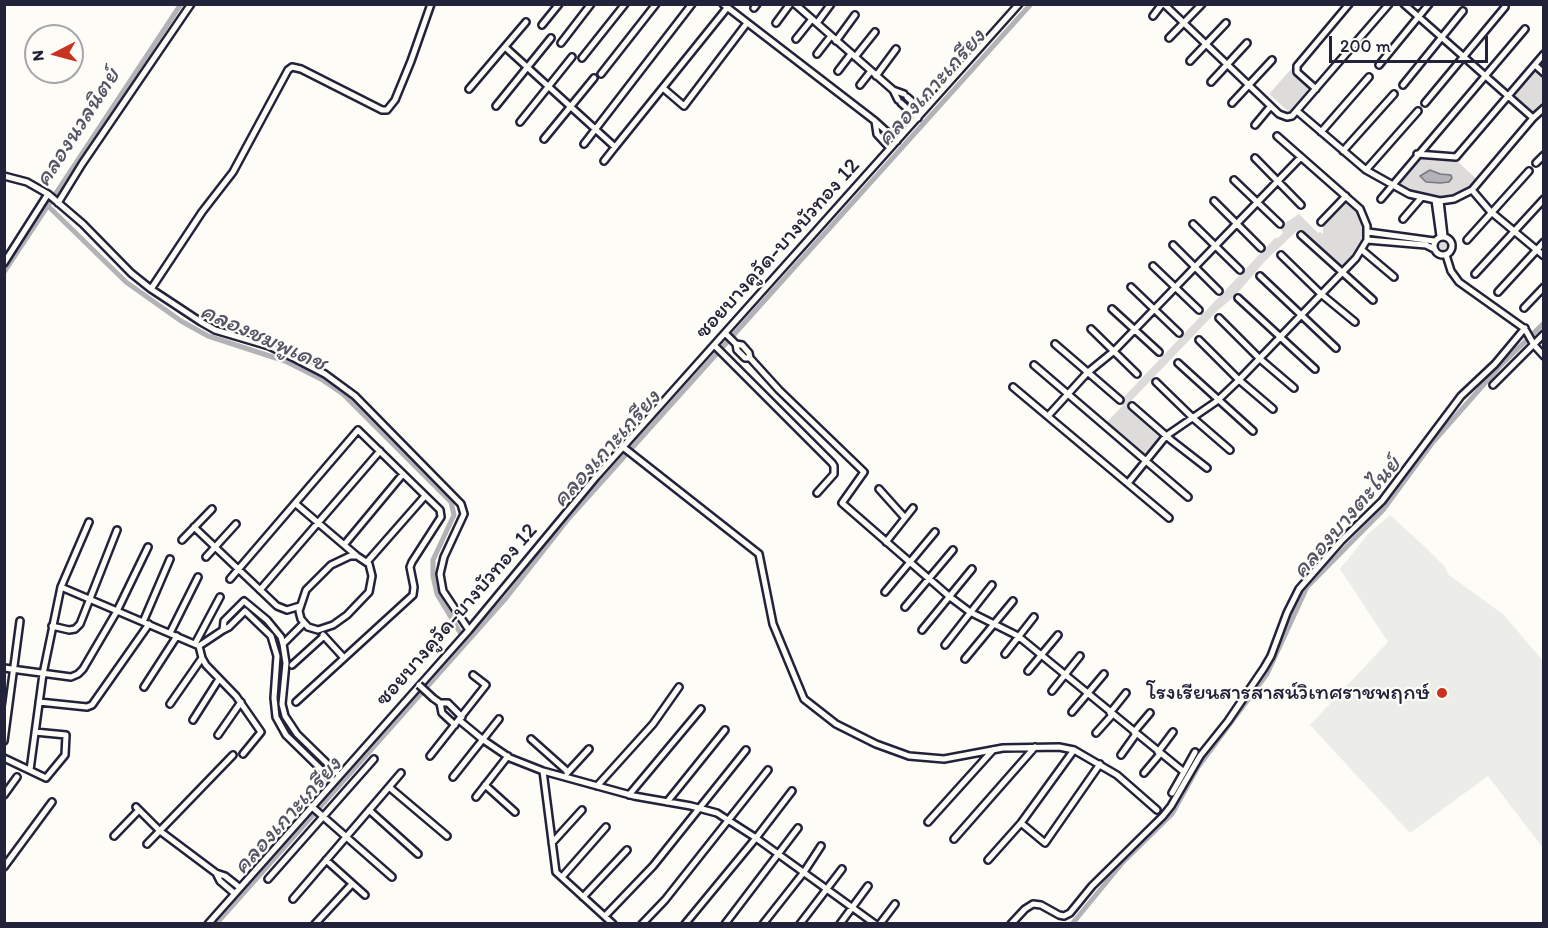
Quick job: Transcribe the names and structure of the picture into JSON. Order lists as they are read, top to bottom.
{
  "streets": {
    "street": ["ซอยบางคูวัด-บางบัวทอง 12"]
  },
  "water": [
    "คลองเกาะเกรียง",
    "คลองนวลนิตย์",
    "คลองชมพูเดช",
    "คลองบางตะไนย์"
  ],
  "places": ["โรงเรียนสารสาสน์วิเทศราชพฤกษ์"],
  "scale_bar": "200 m",
  "north": "left"
}
